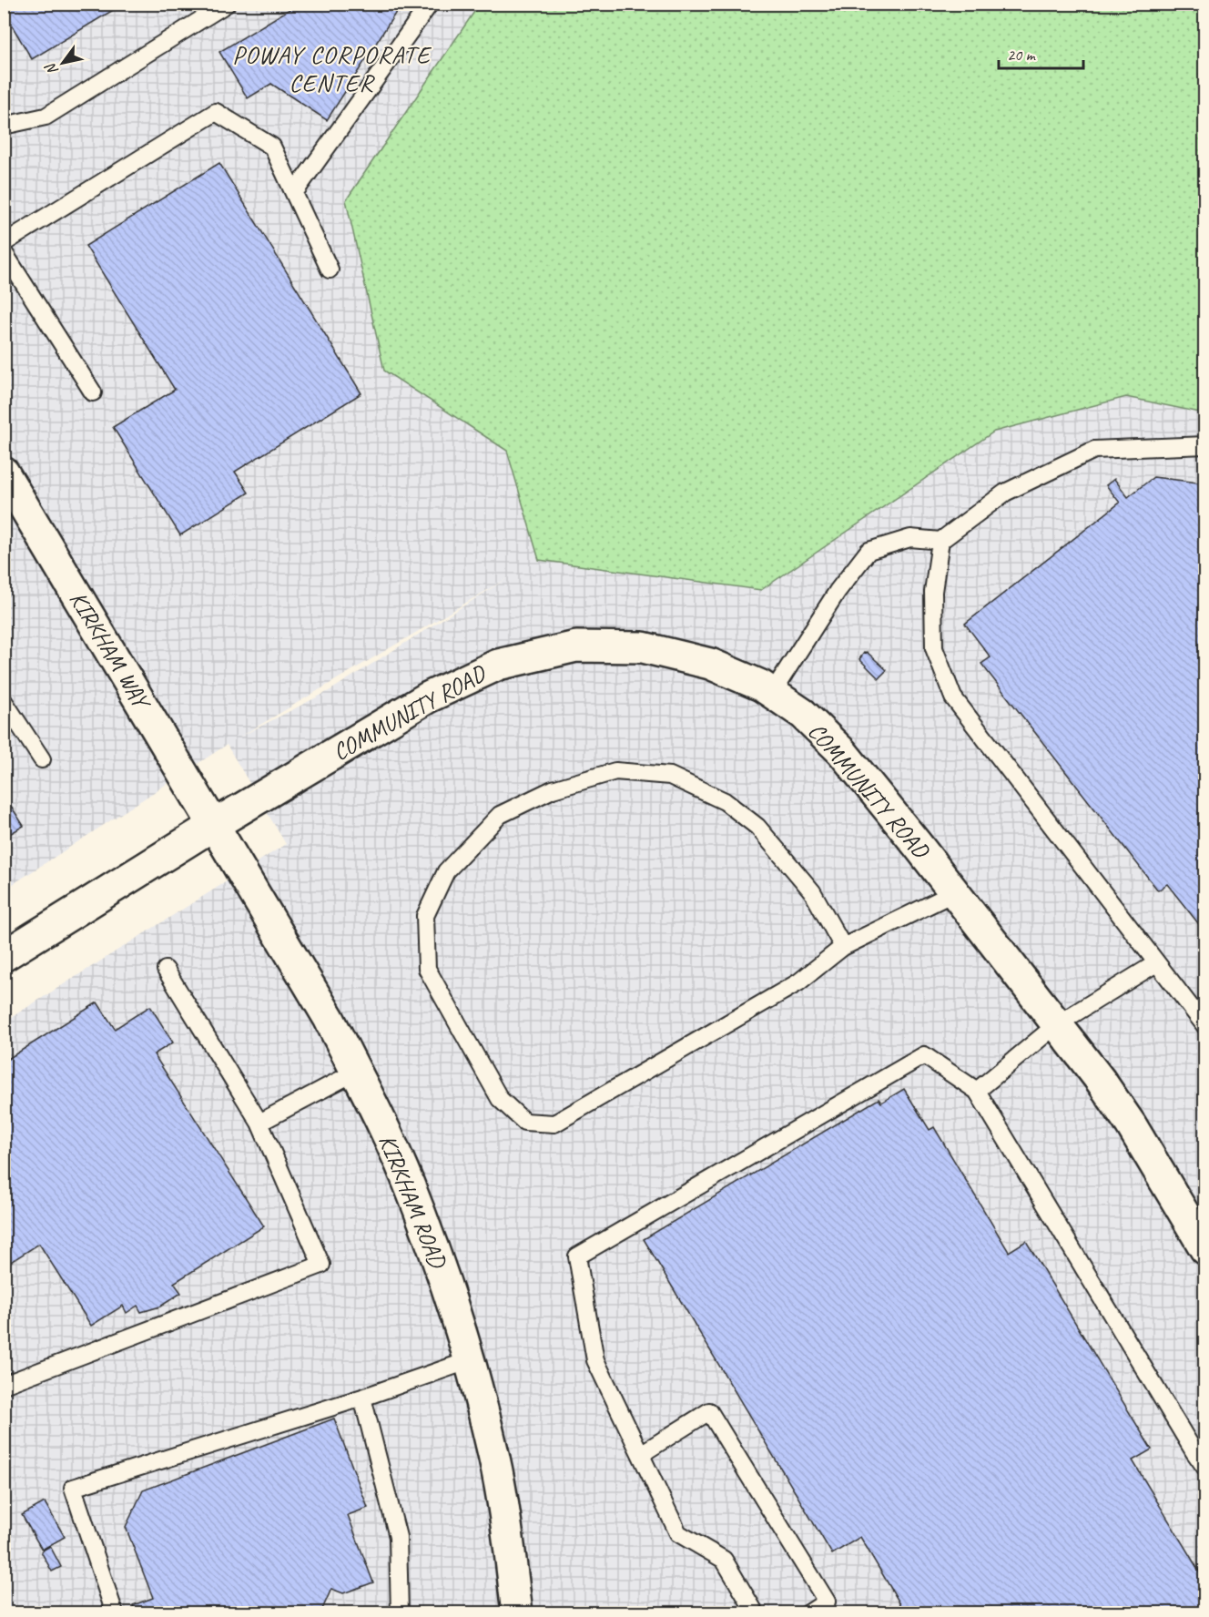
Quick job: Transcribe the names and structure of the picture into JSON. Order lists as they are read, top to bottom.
{
  "streets": {
    "main road": ["KIRKHAM WAY", "COMMUNITY ROAD", "KIRKHAM ROAD"]
  },
  "crossings": [
    ["KIRKHAM WAY", "COMMUNITY ROAD"],
    ["KIRKHAM WAY", "KIRKHAM ROAD"],
    ["COMMUNITY ROAD", "KIRKHAM ROAD"]
  ],
  "districts": ["POWAY CORPORATE CENTER"],
  "scale_bar": "20 m",
  "north": "bottom left"
}
